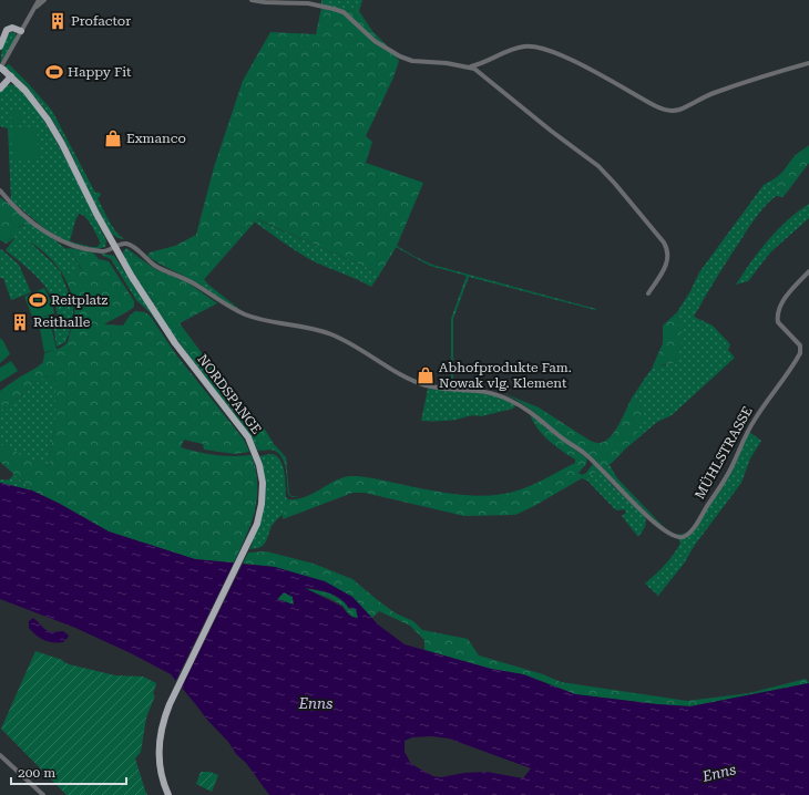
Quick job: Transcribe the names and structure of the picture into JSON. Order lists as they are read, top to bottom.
{
  "streets": {
    "main road": ["NORDSPANGE"],
    "street": ["MÜHLSTRASSE"]
  },
  "crossings": [
    ["NORDSPANGE", "MÜHLSTRASSE"]
  ],
  "water": ["Enns"],
  "places": {
    "building": ["Profactor", "Reithalle"],
    "sports": ["Happy Fit", "Reitplatz"],
    "shop": ["Exmanco", "Abhofprodukte Fam. Nowak vlg. Klement"]
  },
  "scale_bar": "200 m"
}
